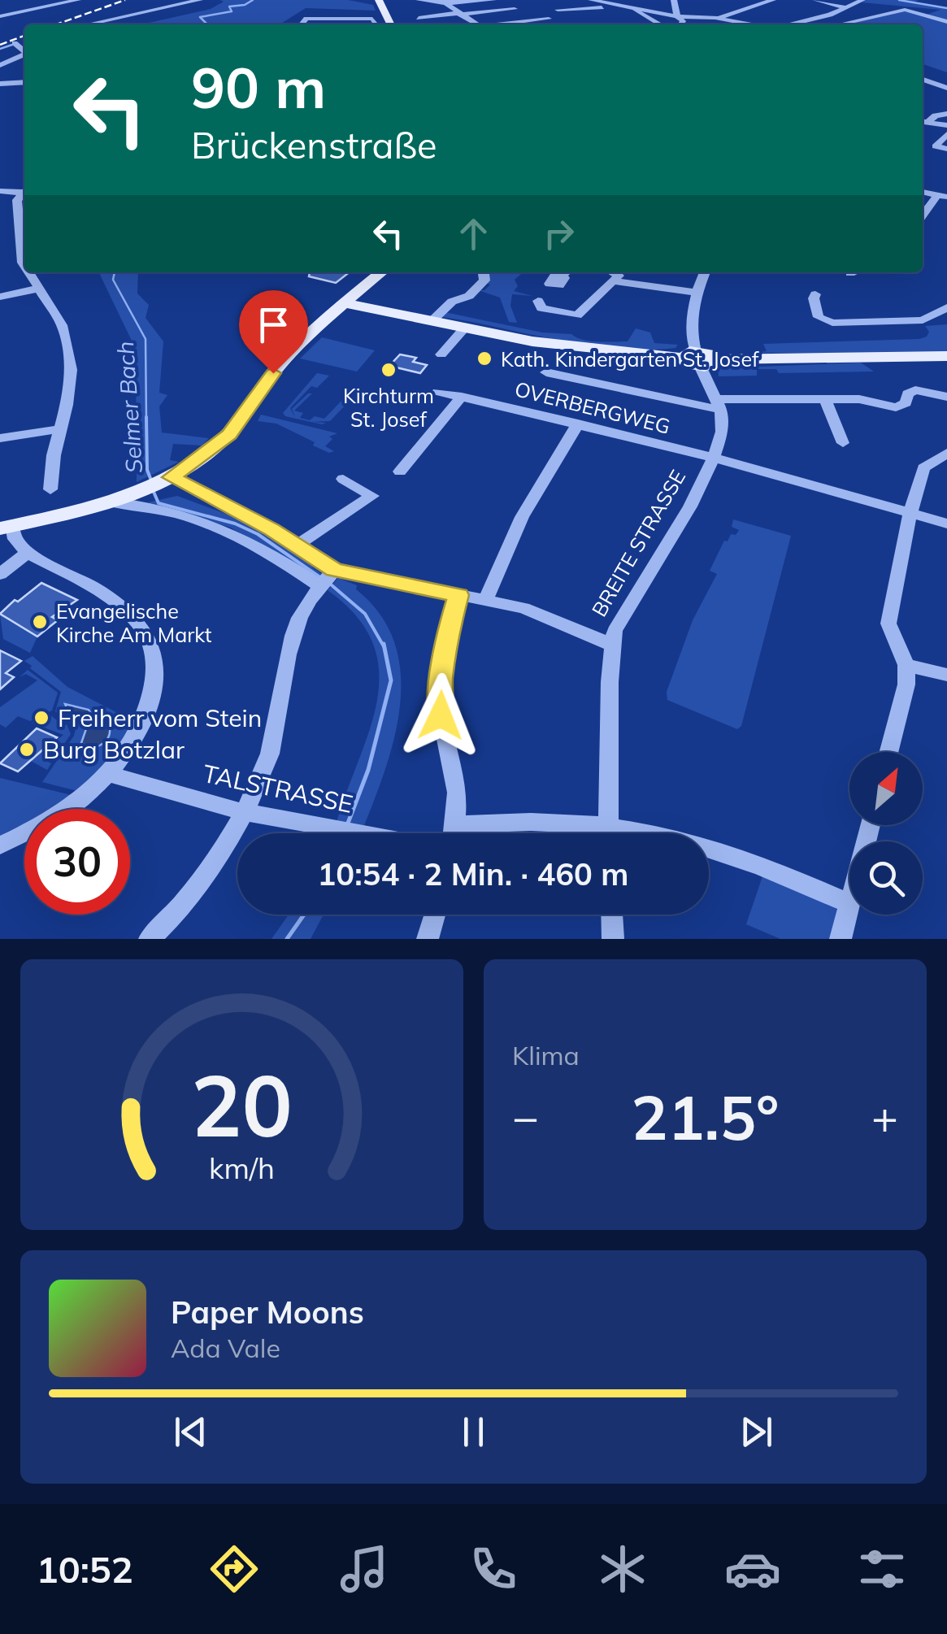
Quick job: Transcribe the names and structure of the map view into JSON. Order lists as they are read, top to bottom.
{
  "streets": {
    "street": ["OVERBERGWEG", "BREITE STRASSE", "TALSTRASSE"]
  },
  "crossings": [
    ["OVERBERGWEG", "BREITE STRASSE"]
  ],
  "water": ["Selmer Bach"],
  "places": [
    "Kath. Kindergarten St. Josef",
    "Kirchturm St. Josef",
    "Evangelische Kirche Am Markt",
    "Freiherr vom Stein",
    "Burg Botzlar"
  ],
  "north": "top right",
  "page": {
    "turn": ["90 m", "Brückenstraße"],
    "limit": "30",
    "trip": "10:54 · 2 Min. · 460 m",
    "tile": "Klima",
    "heat": ["−", "21.5°", "+"],
    "song": ["Paper Moons", "Ada Vale"],
    "tabs": "10:52",
    "gauge": ["20", "km/h"]
  }
}
